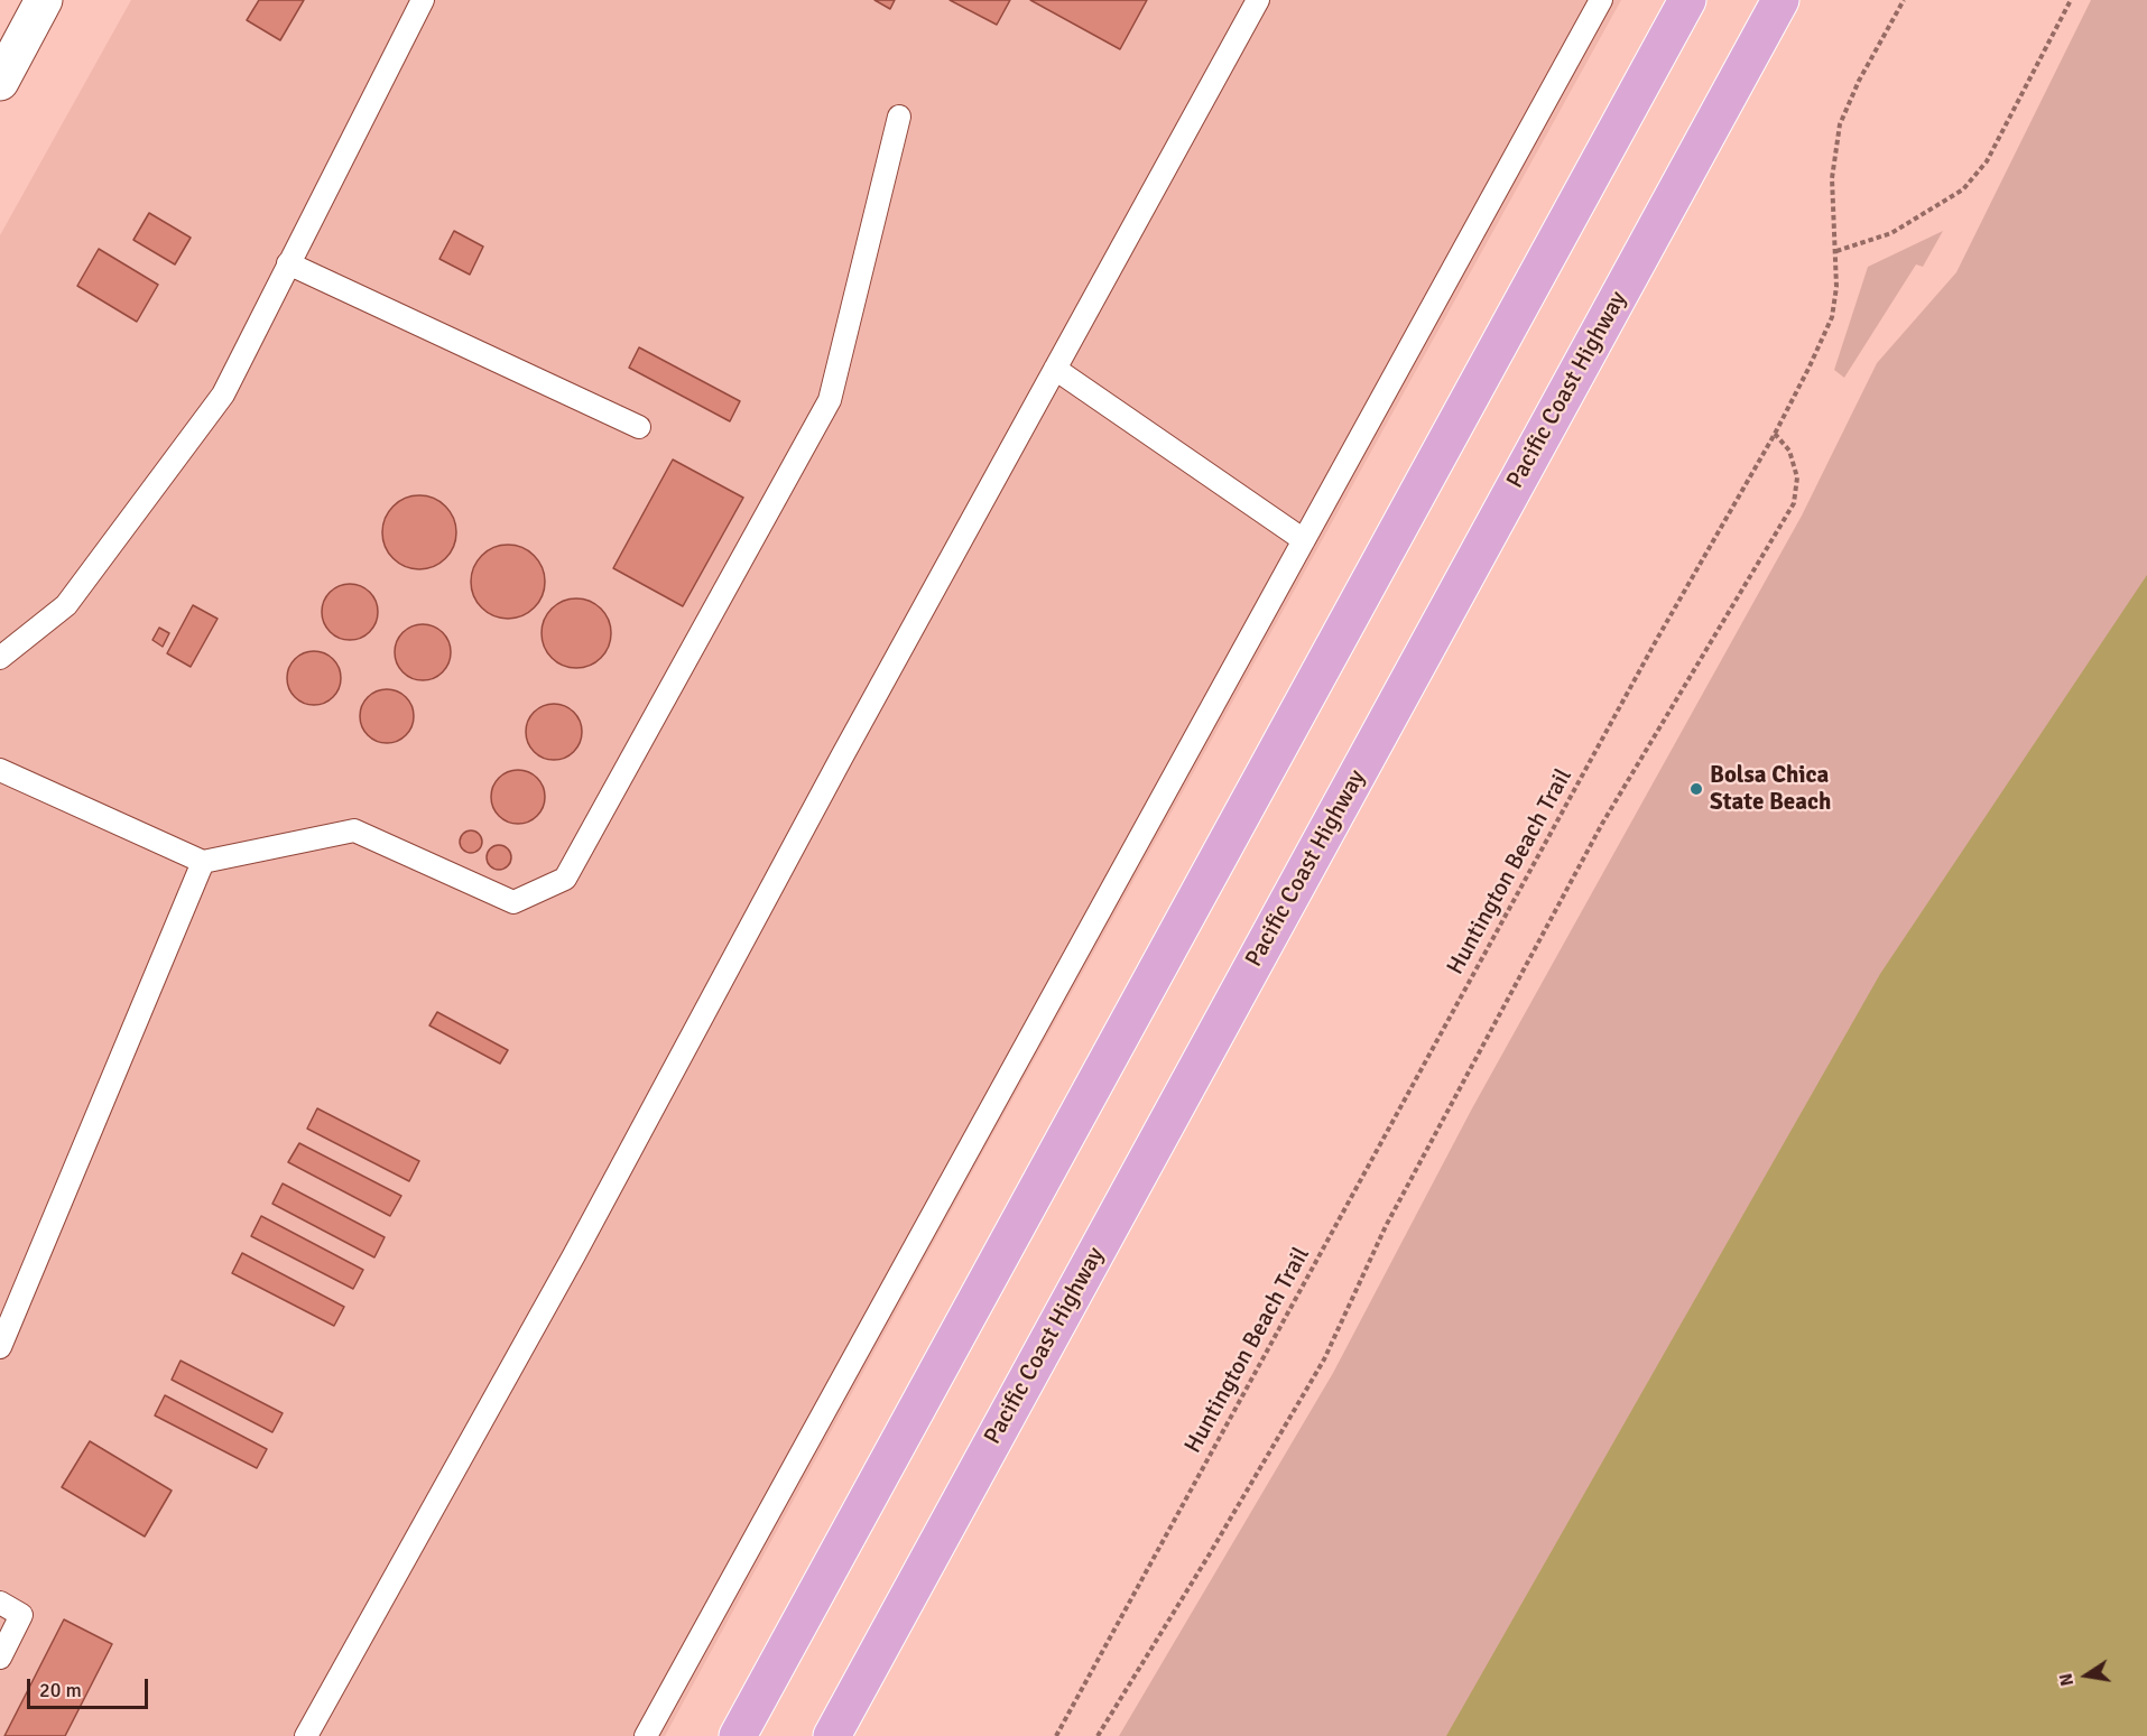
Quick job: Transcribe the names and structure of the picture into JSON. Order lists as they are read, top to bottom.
{
  "streets": {
    "highway": ["Pacific Coast Highway"],
    "path": ["Huntington Beach Trail"]
  },
  "places": ["Bolsa Chica State Beach"],
  "scale_bar": "20 m",
  "north": "left"
}
